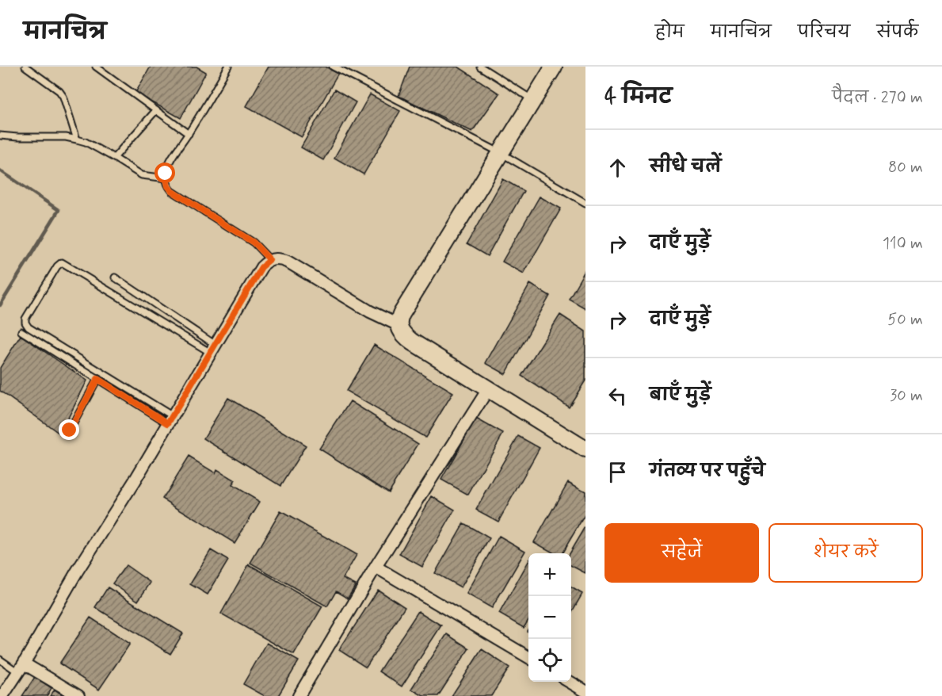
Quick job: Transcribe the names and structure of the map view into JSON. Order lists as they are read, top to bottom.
{
  "page": {
    "header": "मानचित्र",
    "nav": [
      "होम",
      "मानचित्र",
      "परिचय",
      "संपर्क"
    ],
    "heading": ["4 मिनट", "पैदल · 270 m"],
    "list": [
      ["सीधे चलें", "80 m"],
      ["दाएँ मुड़ें", "110 m"],
      ["दाएँ मुड़ें", "50 m"],
      ["बाएँ मुड़ें", "30 m"],
      "गंतव्य पर पहुँचे"
    ],
    "buttons": ["सहेजें", "शेयर करें"],
    "map_buttons": ["+", "−"]
  }
}
